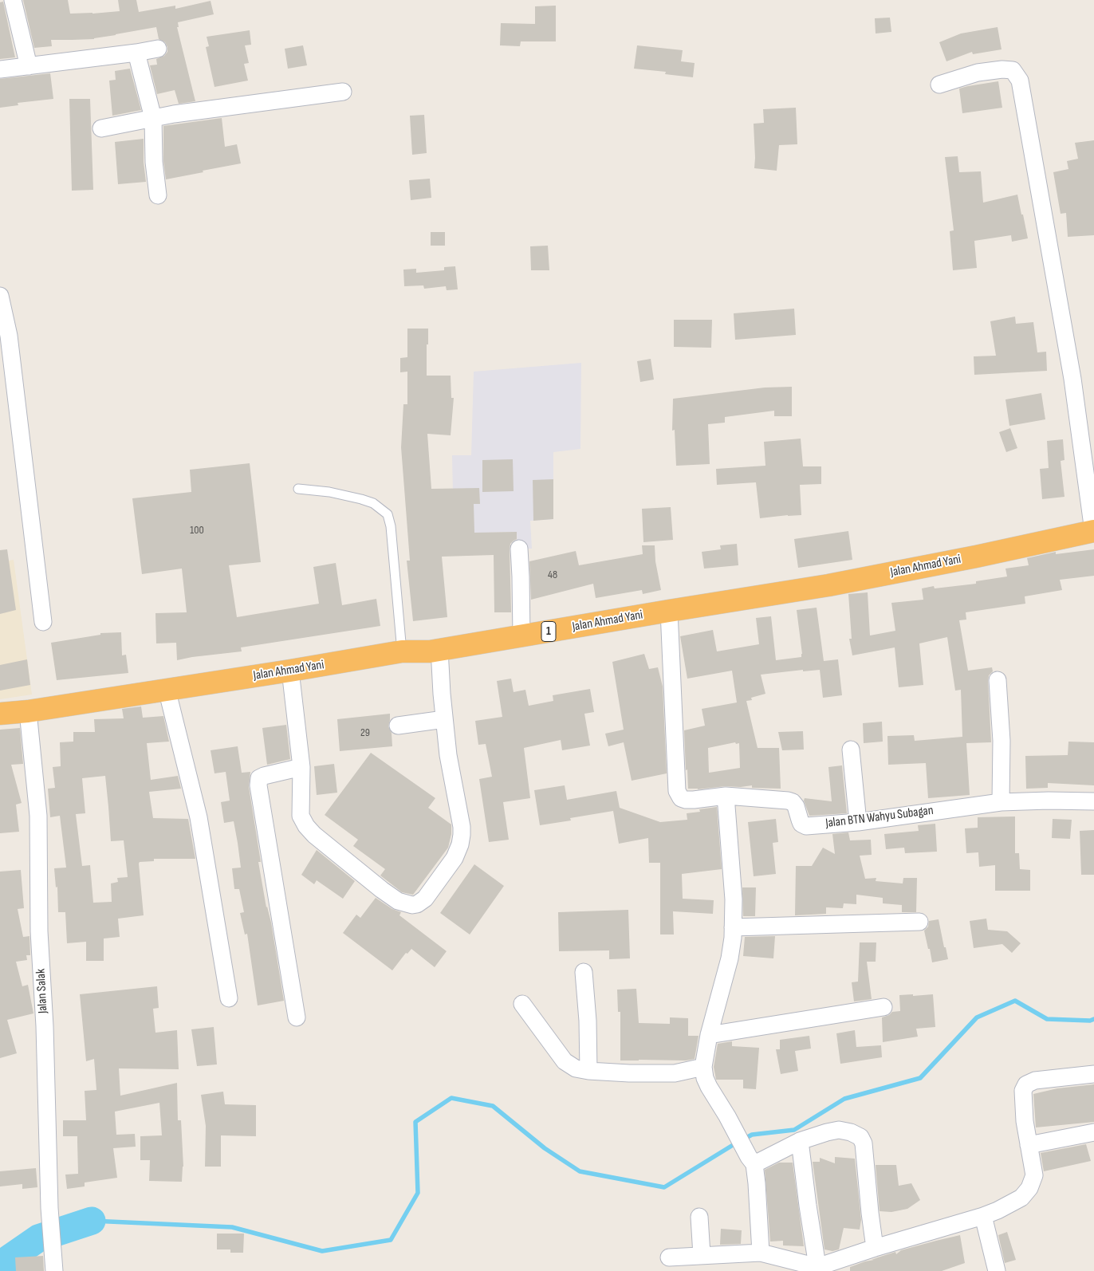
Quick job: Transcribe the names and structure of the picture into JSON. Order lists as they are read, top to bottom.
{
  "streets": {
    "highway": ["Jalan Ahmad Yani", "1"],
    "street": ["Jalan BTN Wahyu Subagan", "Jalan Salak"]
  },
  "crossings": [
    ["Jalan Ahmad Yani", "Jalan BTN Wahyu Subagan"],
    ["Jalan Ahmad Yani", "Jalan Salak"]
  ],
  "house_numbers": ["100", "48", "29"]
}
